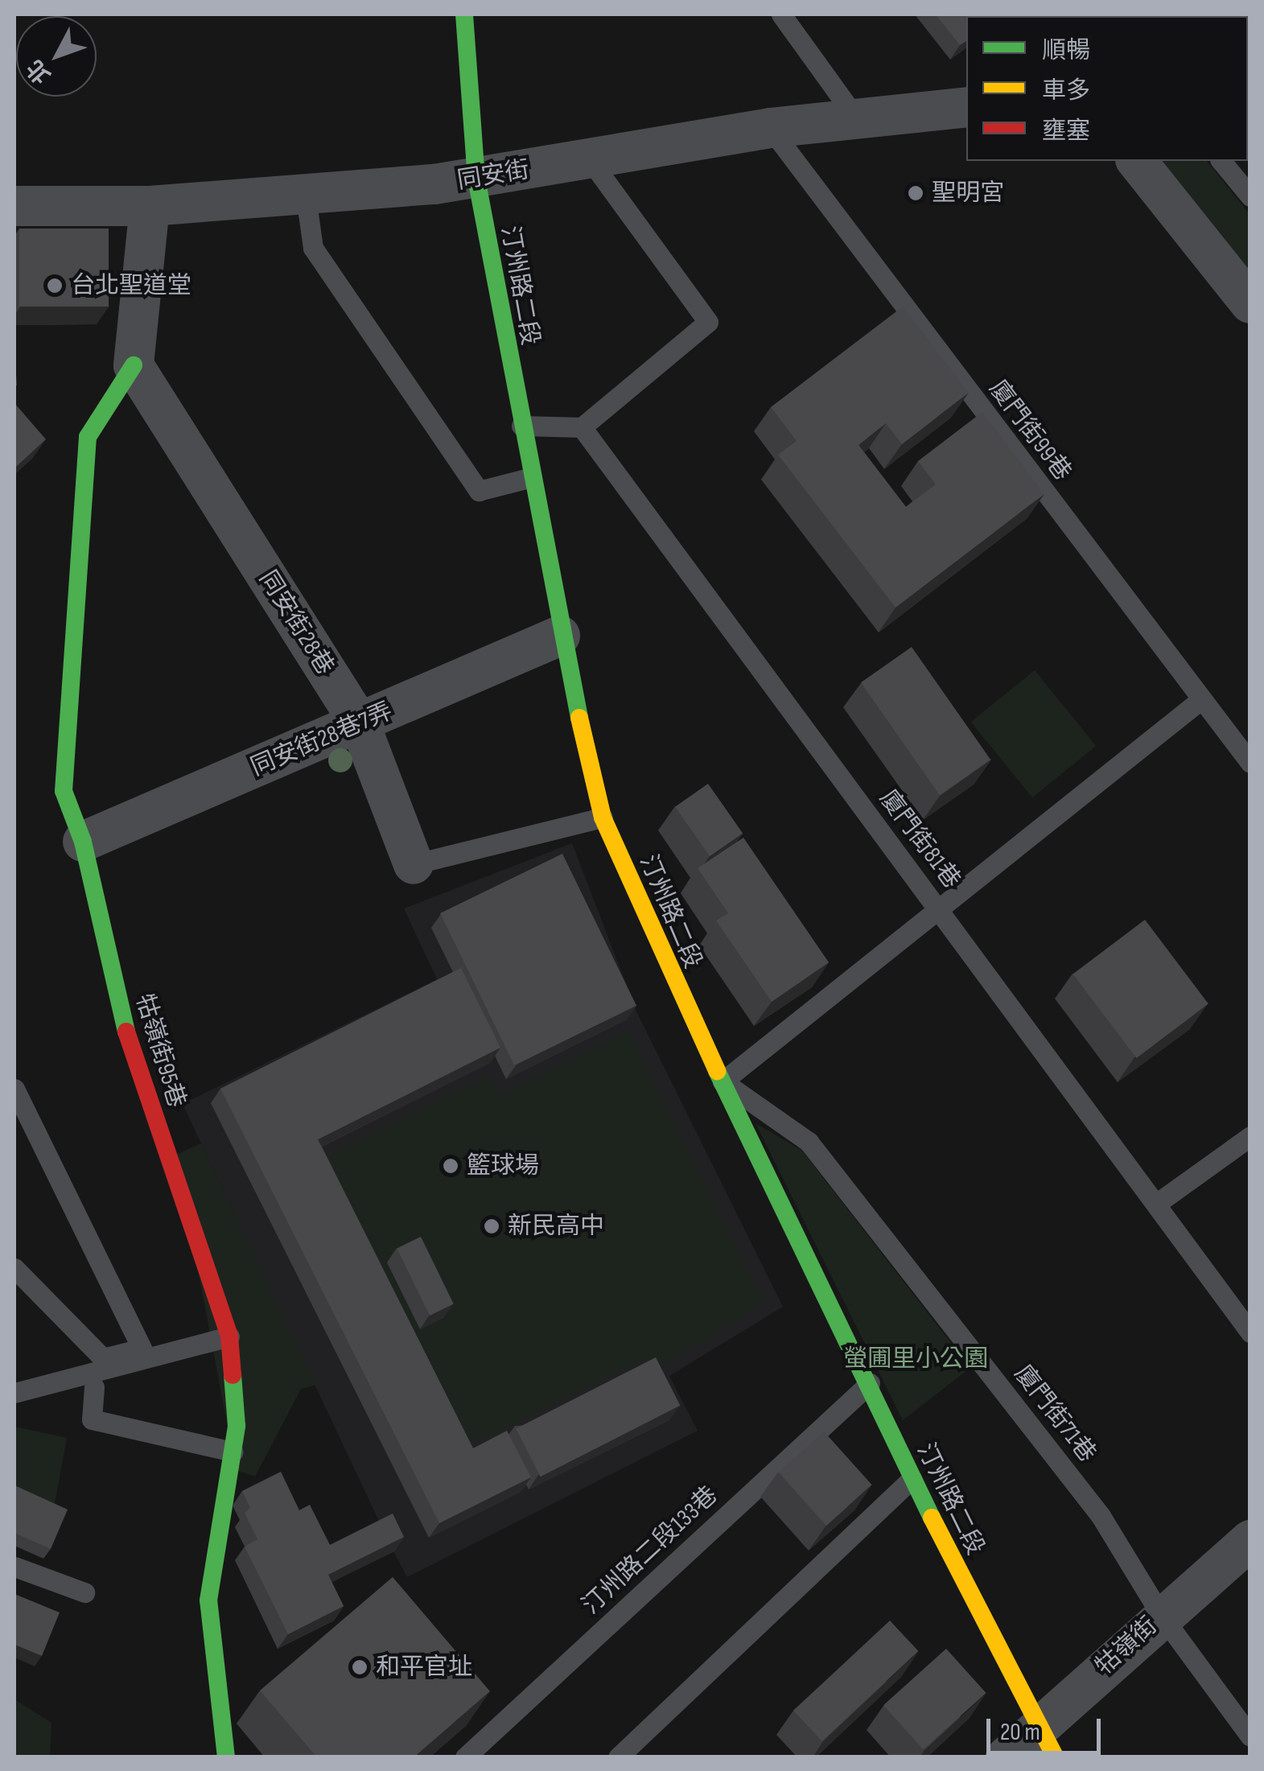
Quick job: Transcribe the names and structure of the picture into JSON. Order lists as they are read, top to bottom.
{
  "streets": {
    "street": [
      "同安街",
      "汀州路二段",
      "同安街28巷",
      "同安街28巷7弄",
      "牯嶺街95巷",
      "牯嶺街"
    ],
    "lane": [
      "廈門街99巷",
      "廈門街81巷",
      "廈門街71巷",
      "汀州路二段133巷"
    ]
  },
  "crossings": [
    ["同安街", "汀州路二段"],
    ["同安街", "廈門街99巷"],
    ["汀州路二段", "同安街28巷"],
    ["汀州路二段", "同安街28巷7弄"],
    ["汀州路二段", "廈門街71巷"],
    ["汀州路二段", "汀州路二段133巷"],
    ["汀州路二段", "牯嶺街"],
    ["同安街28巷", "同安街28巷7弄"],
    ["同安街28巷", "牯嶺街95巷"],
    ["同安街28巷7弄", "牯嶺街95巷"],
    ["廈門街71巷", "牯嶺街"]
  ],
  "parks": ["螢圃里小公園"],
  "places": [
    "聖明宮",
    "台北聖道堂",
    "籃球場",
    "新民高中",
    "和平官址"
  ],
  "legend": ["順暢", "車多", "壅塞"],
  "scale_bar": "20 m",
  "north": "bottom left"
}
